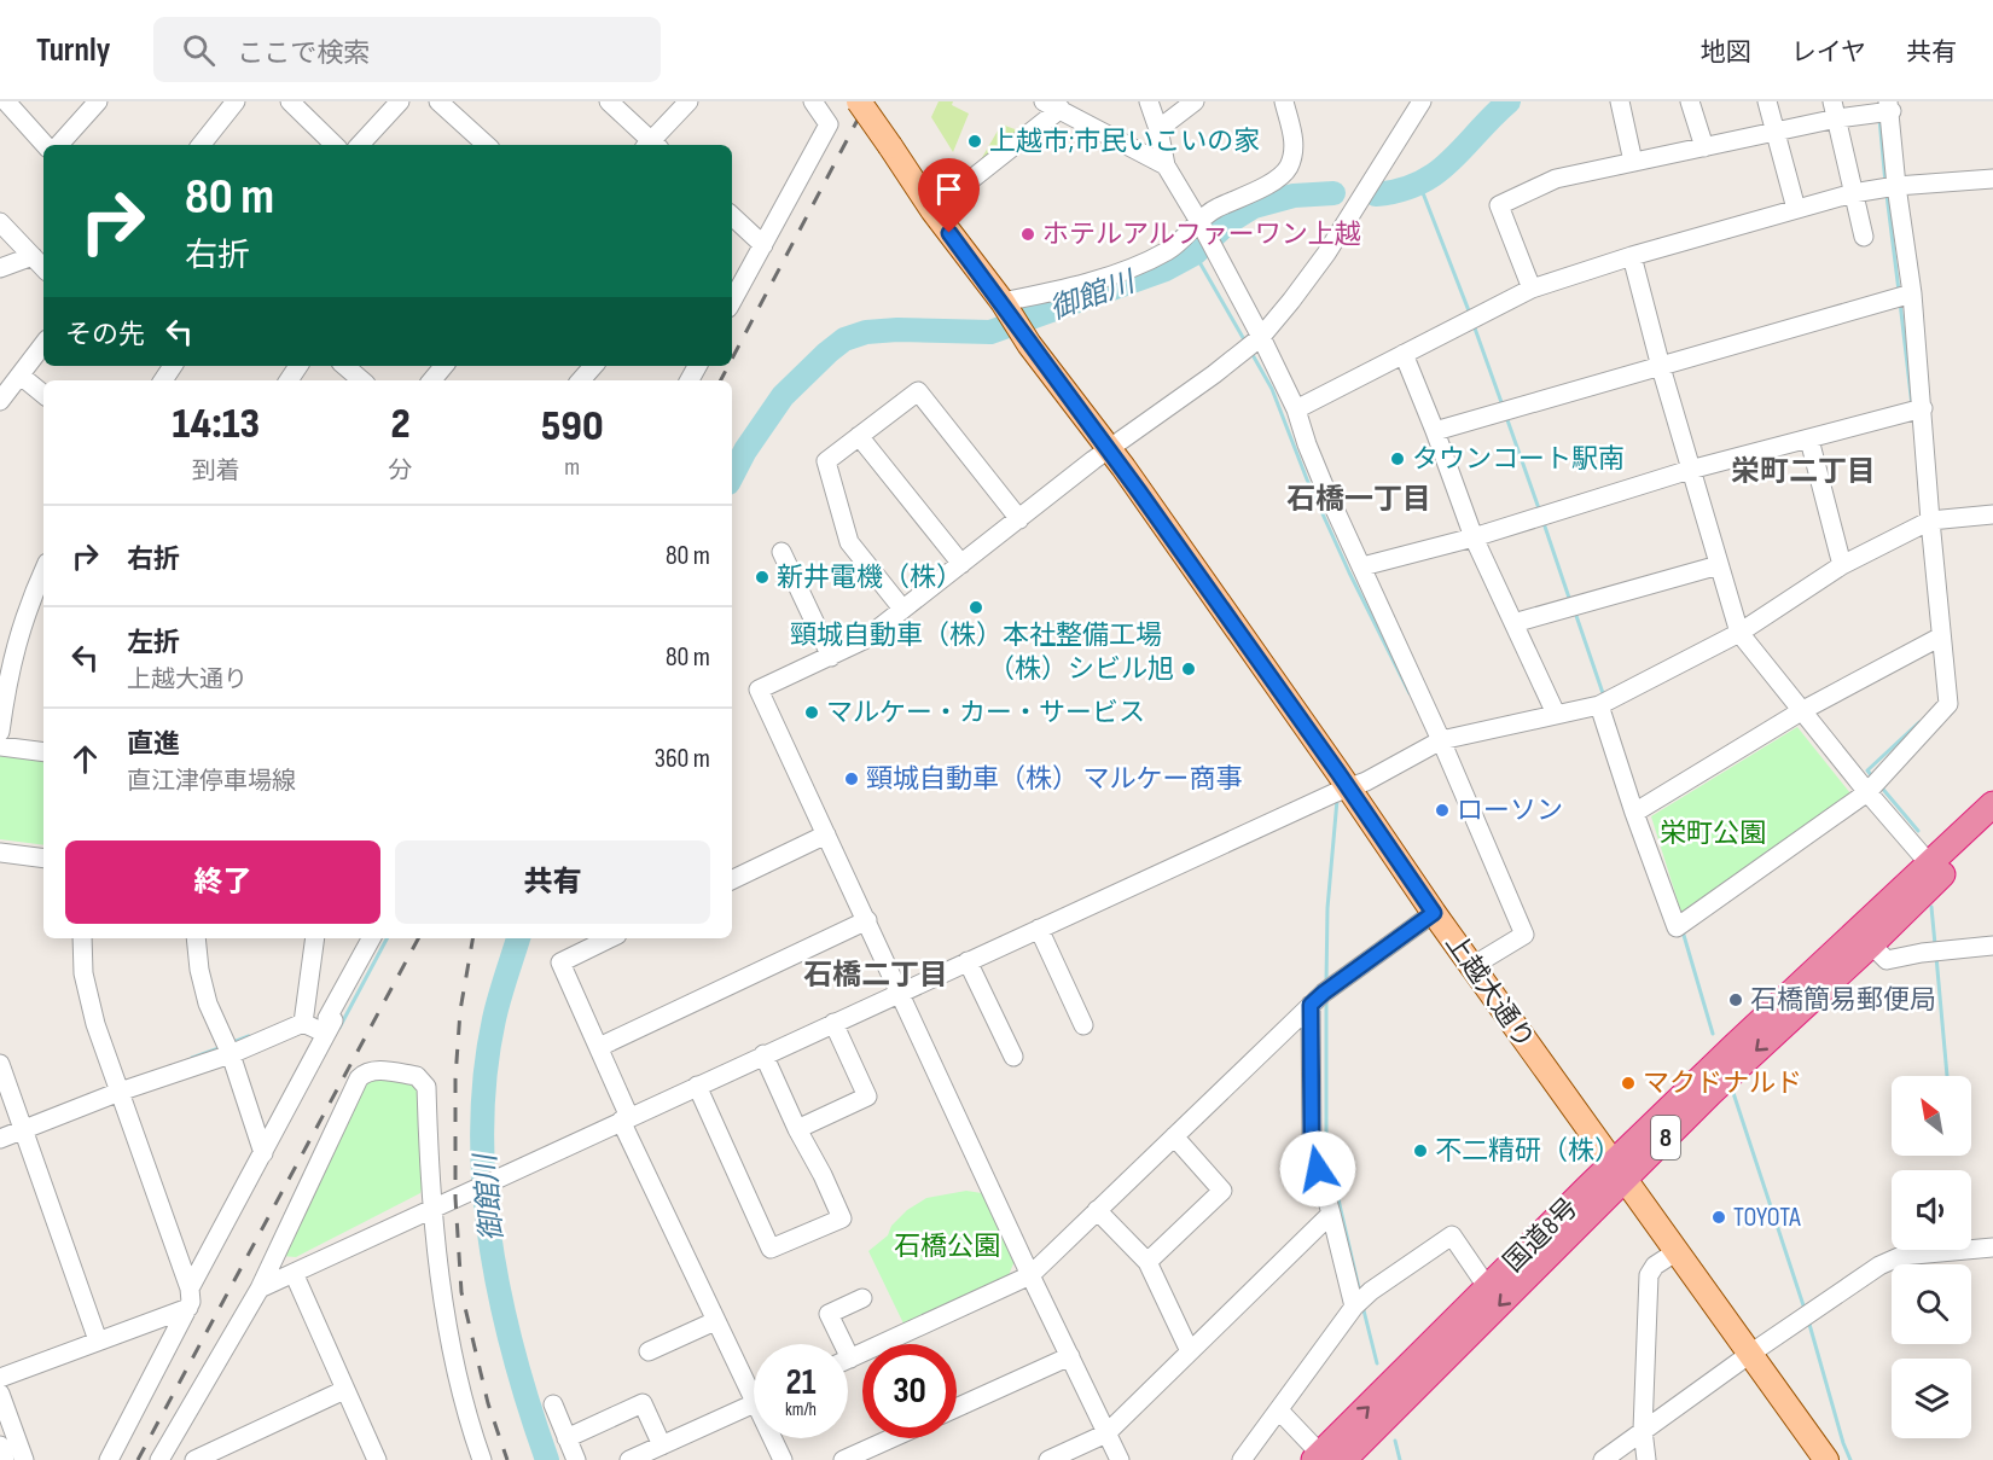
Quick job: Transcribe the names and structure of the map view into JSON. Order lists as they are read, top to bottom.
{
  "streets": {
    "highway": ["8", "国道8号"],
    "main road": ["上越大通り"]
  },
  "crossings": [
    ["上越大通り", "国道8号"]
  ],
  "districts": ["栄町二丁目", "石橋一丁目", "石橋二丁目"],
  "water": ["御館川"],
  "parks": ["栄町公園", "石橋公園"],
  "places": [
    "上越市;市民いこいの家",
    "ホテルアルファーワン上越",
    "タウンコート駅南",
    "新井電機（株）",
    "頸城自動車（株）本社整備工場",
    "（株）シビル旭",
    "マルケー・カー・サービス",
    "頸城自動車（株） マルケー商事",
    "ローソン",
    "石橋簡易郵便局",
    "マクドナルド",
    "不二精研（株）",
    "TOYOTA"
  ],
  "north": "top left",
  "page": {
    "header": "Turnly",
    "search": "ここで検索",
    "nav": ["地図", "レイヤ", "共有"],
    "turn": ["80 m", "右折"],
    "then": "その先",
    "eta": [
      "14:13",
      "到着",
      "2",
      "分",
      "590",
      "m"
    ],
    "list": [
      {
        "name": "右折",
        "value": "80 m"
      },
      {
        "name": "左折",
        "note": "上越大通り",
        "value": "80 m"
      },
      {
        "name": "直進",
        "note": "直江津停車場線",
        "value": "360 m"
      }
    ],
    "buttons": ["終了", "共有"],
    "speed": "21 km/h",
    "limit": "30"
  }
}
